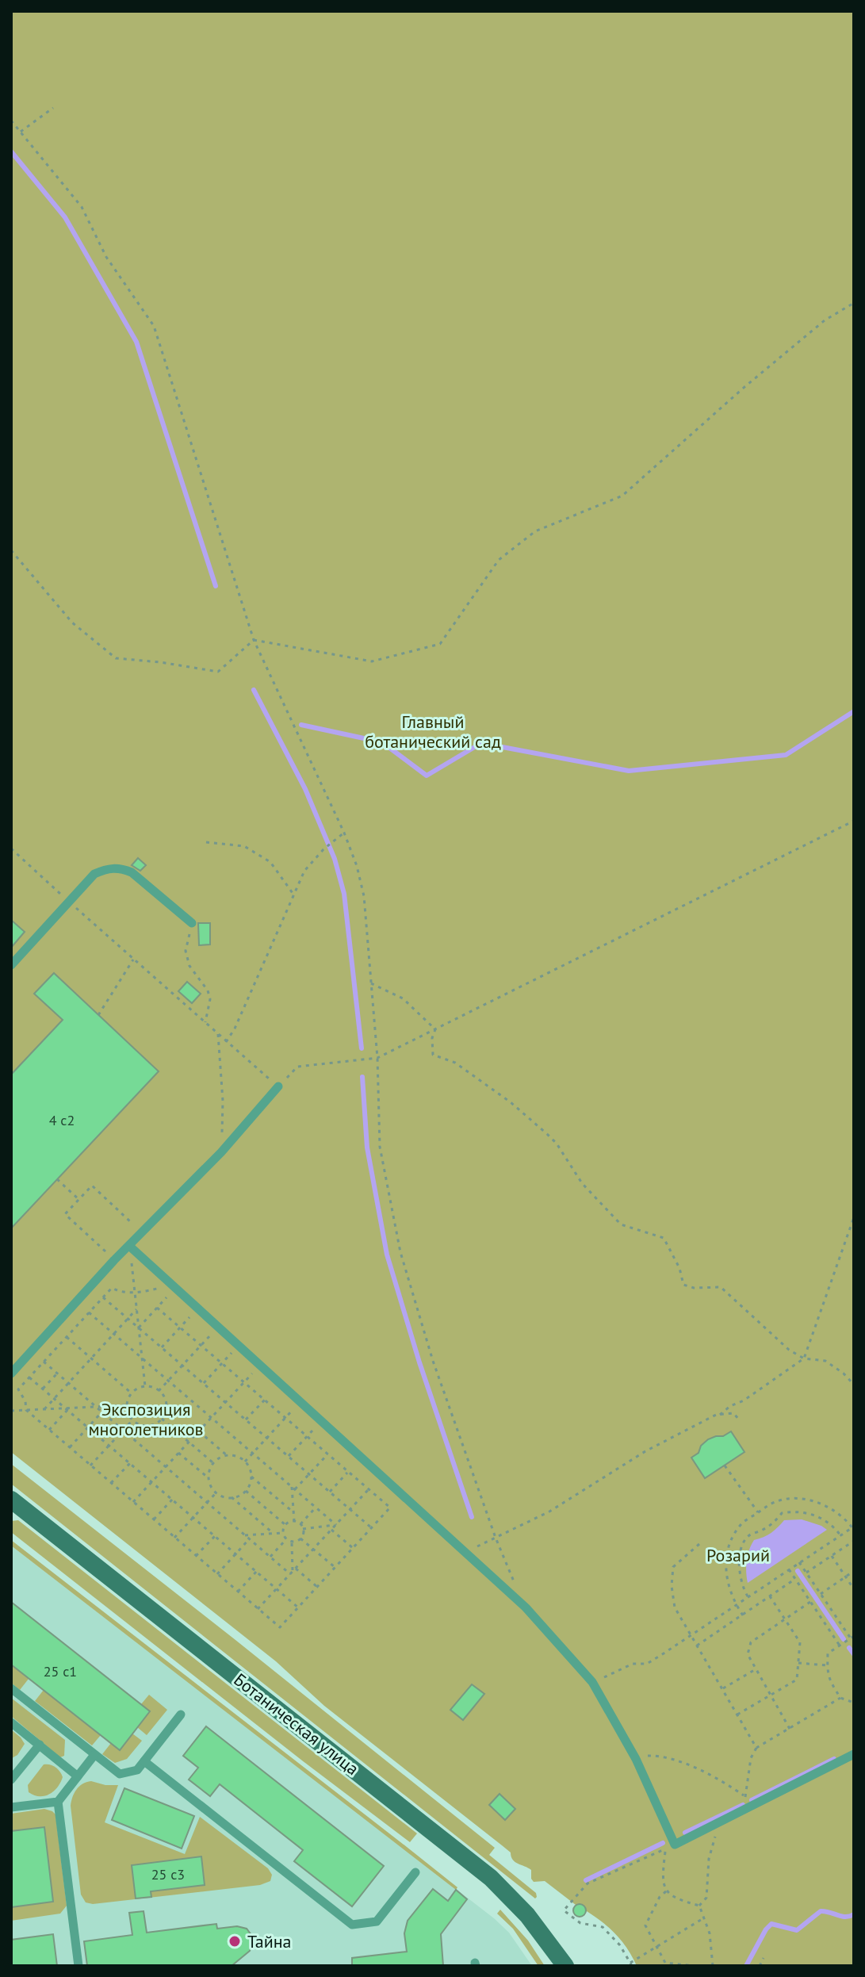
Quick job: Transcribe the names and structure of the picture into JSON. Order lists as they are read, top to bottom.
{
  "streets": {
    "main road": ["Ботаническая улица"]
  },
  "parks": ["Главный ботанический сад", "Экспозиция многолетников", "Розарий"],
  "places": ["Тайна"],
  "house_numbers": ["4 с2", "25 с1", "25 с3"]
}
